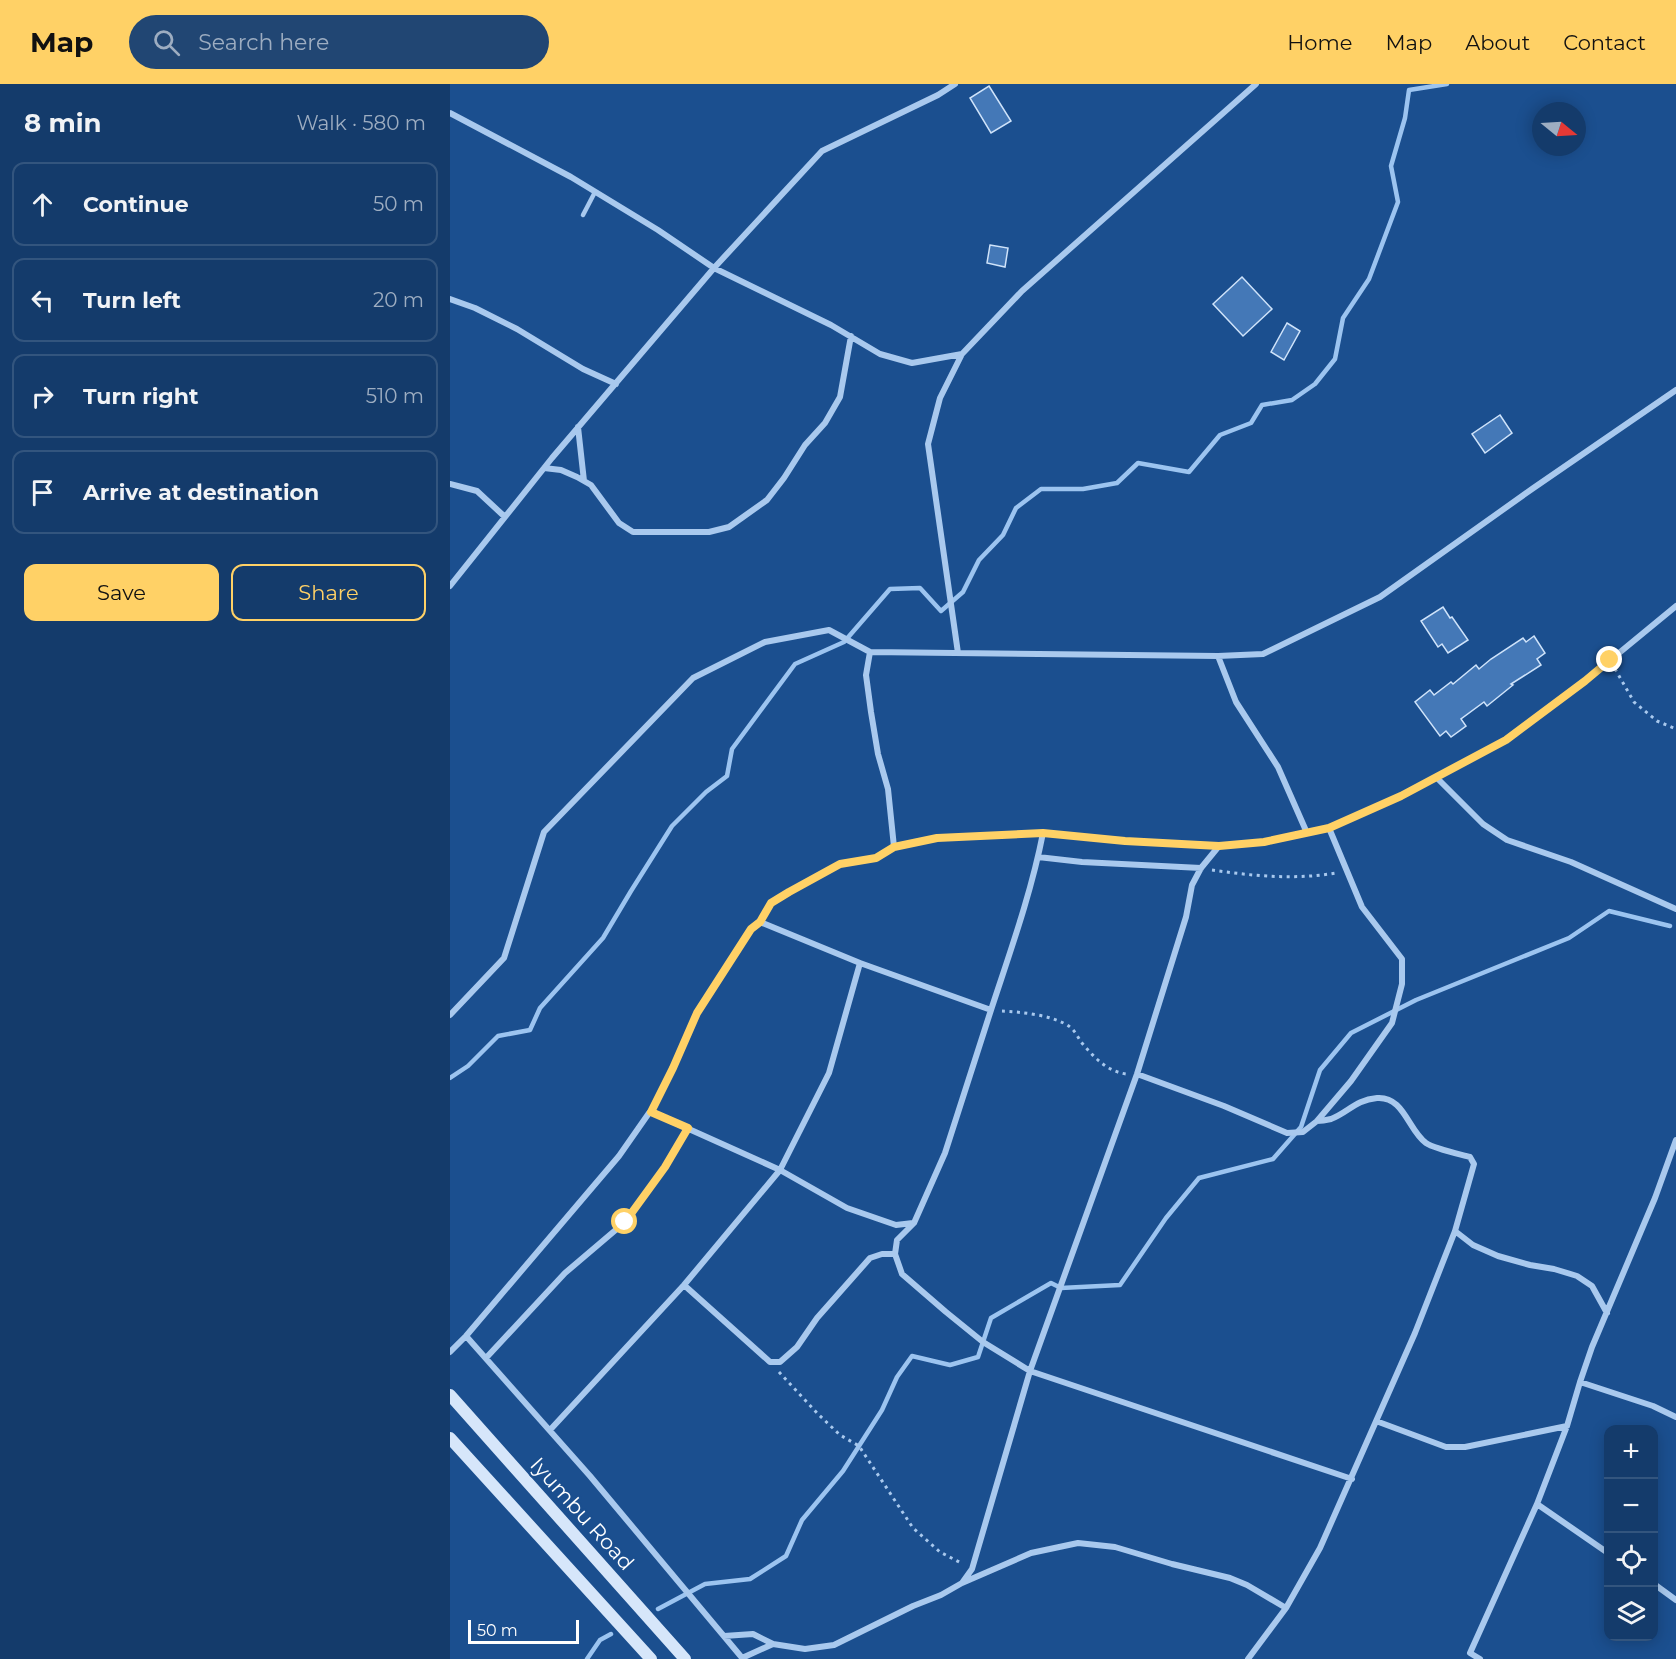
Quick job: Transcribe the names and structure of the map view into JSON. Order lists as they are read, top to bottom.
{
  "streets": {
    "main road": ["Iyumbu Road"]
  },
  "scale_bar": "50 m",
  "north": "right",
  "page": {
    "header": "Map",
    "search": "Search here",
    "nav": [
      "Home",
      "Map",
      "About",
      "Contact"
    ],
    "heading": ["8 min", "Walk · 580 m"],
    "list": [
      ["Continue", "50 m"],
      ["Turn left", "20 m"],
      ["Turn right", "510 m"],
      "Arrive at destination"
    ],
    "buttons": ["Save", "Share"],
    "map_buttons": ["+", "−"],
    "scale": "50 m"
  }
}
